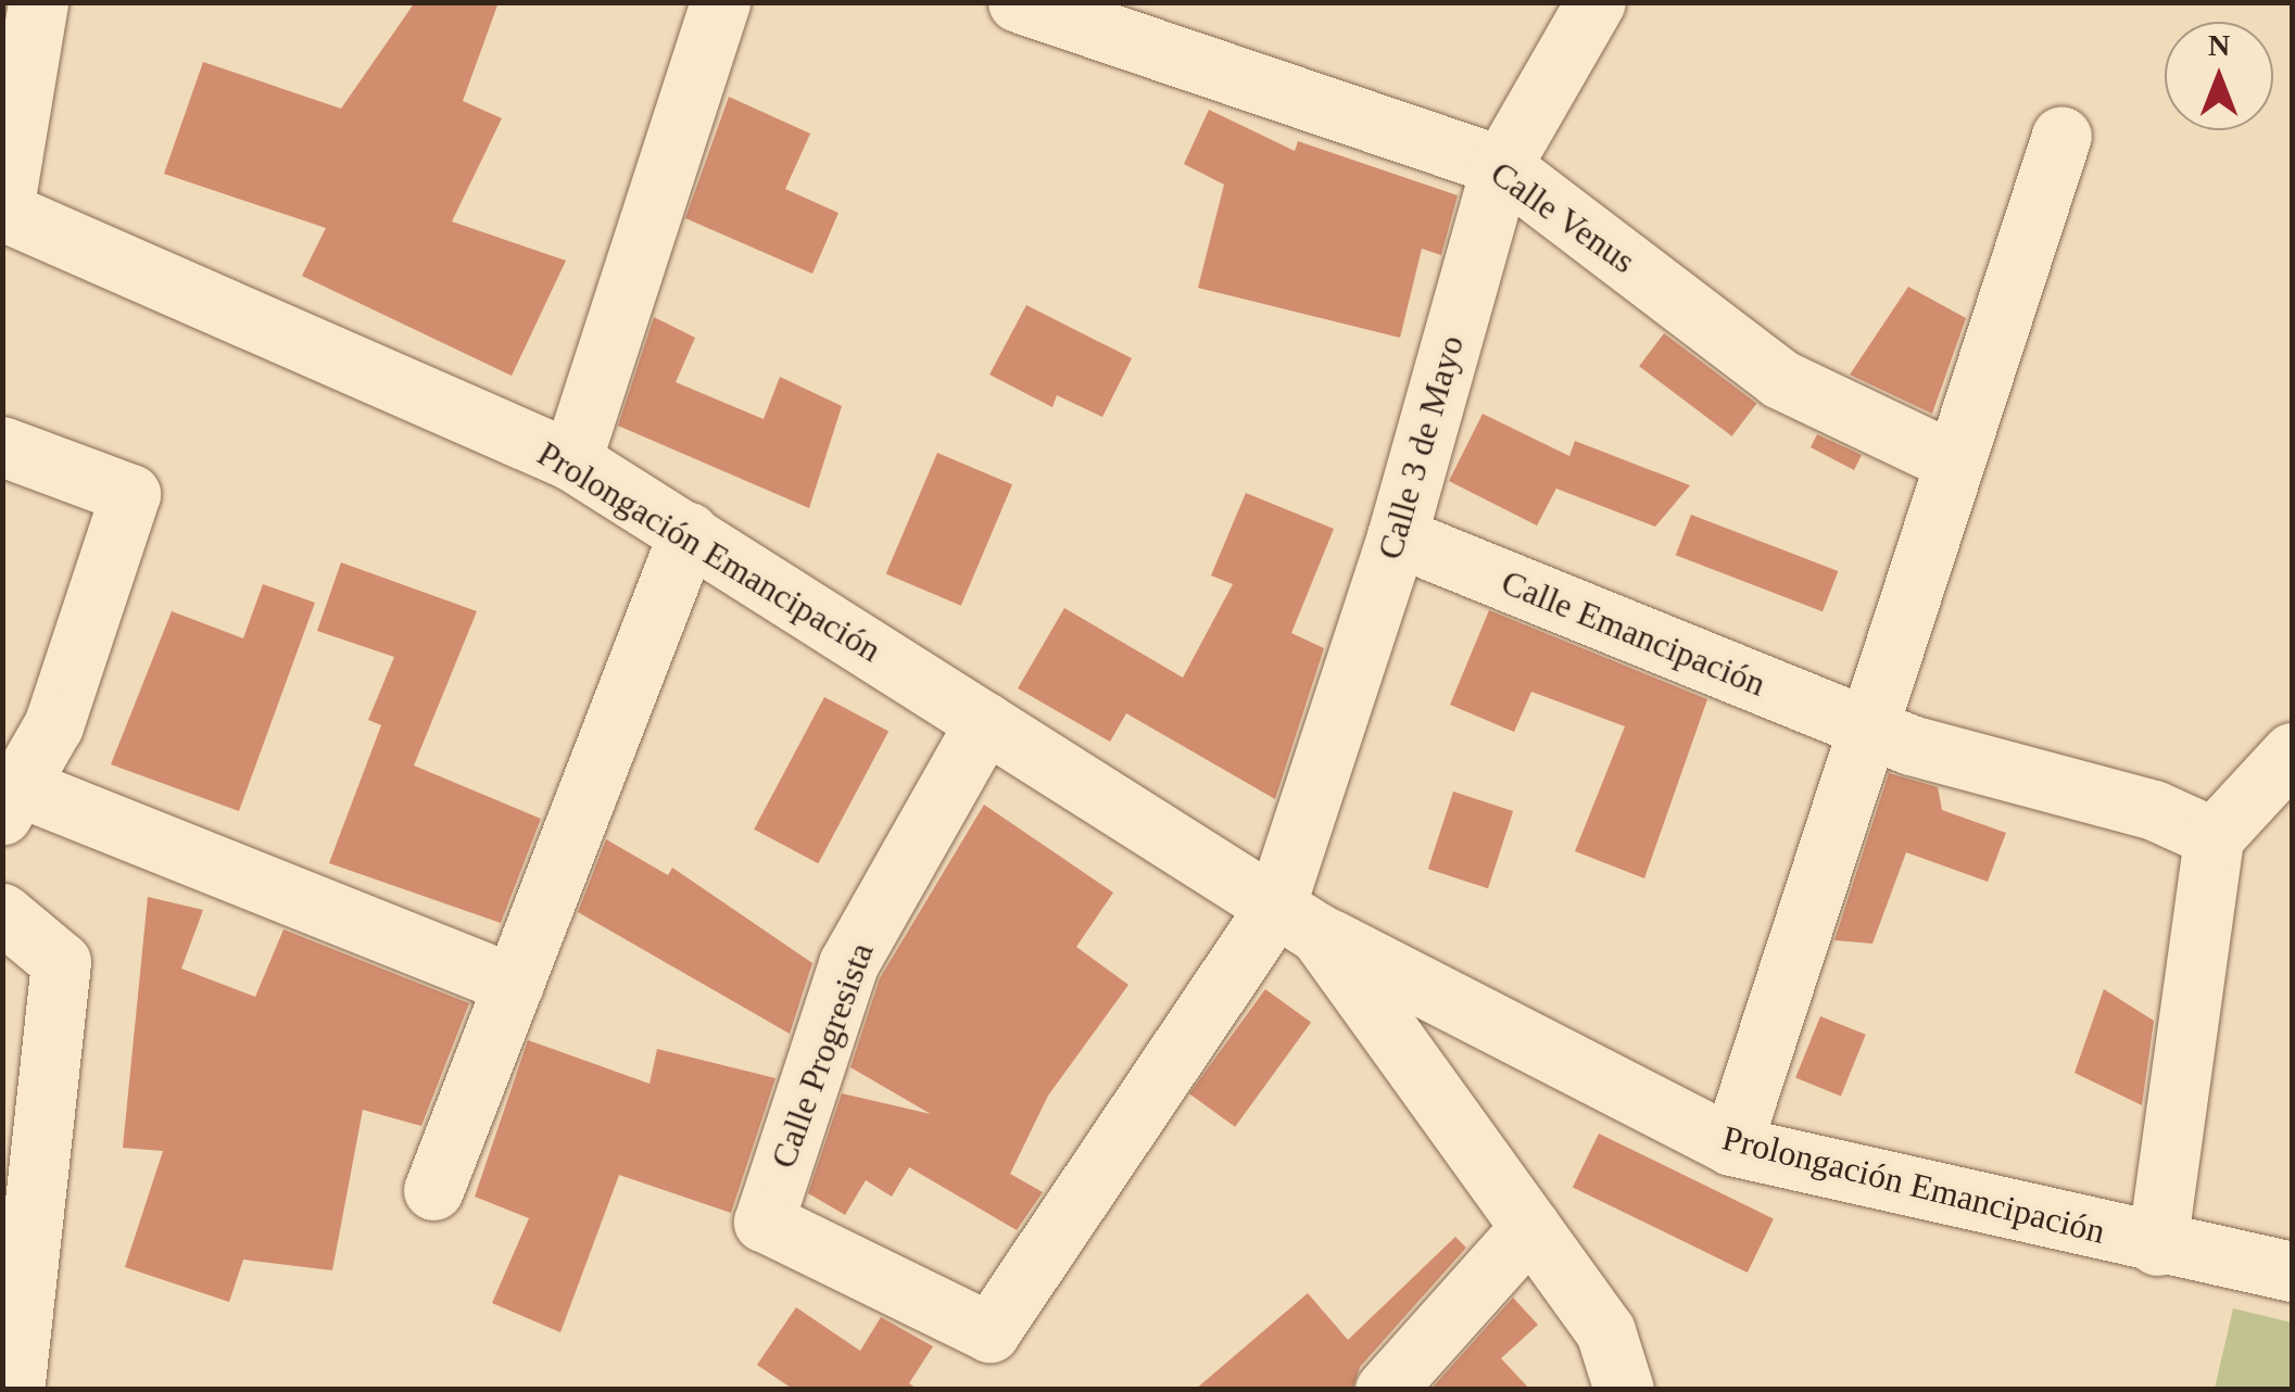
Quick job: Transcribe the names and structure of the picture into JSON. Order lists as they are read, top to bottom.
{
  "streets": {
    "street": [
      "Calle Venus",
      "Calle 3 de Mayo",
      "Prolongación Emancipación",
      "Calle Emancipación",
      "Calle Progresista"
    ]
  },
  "crossings": [
    ["Calle Venus", "Calle 3 de Mayo"],
    ["Calle 3 de Mayo", "Prolongación Emancipación"],
    ["Calle 3 de Mayo", "Calle Emancipación"],
    ["Calle 3 de Mayo", "Calle Progresista"],
    ["Prolongación Emancipación", "Calle Progresista"]
  ],
  "north": "top"
}
